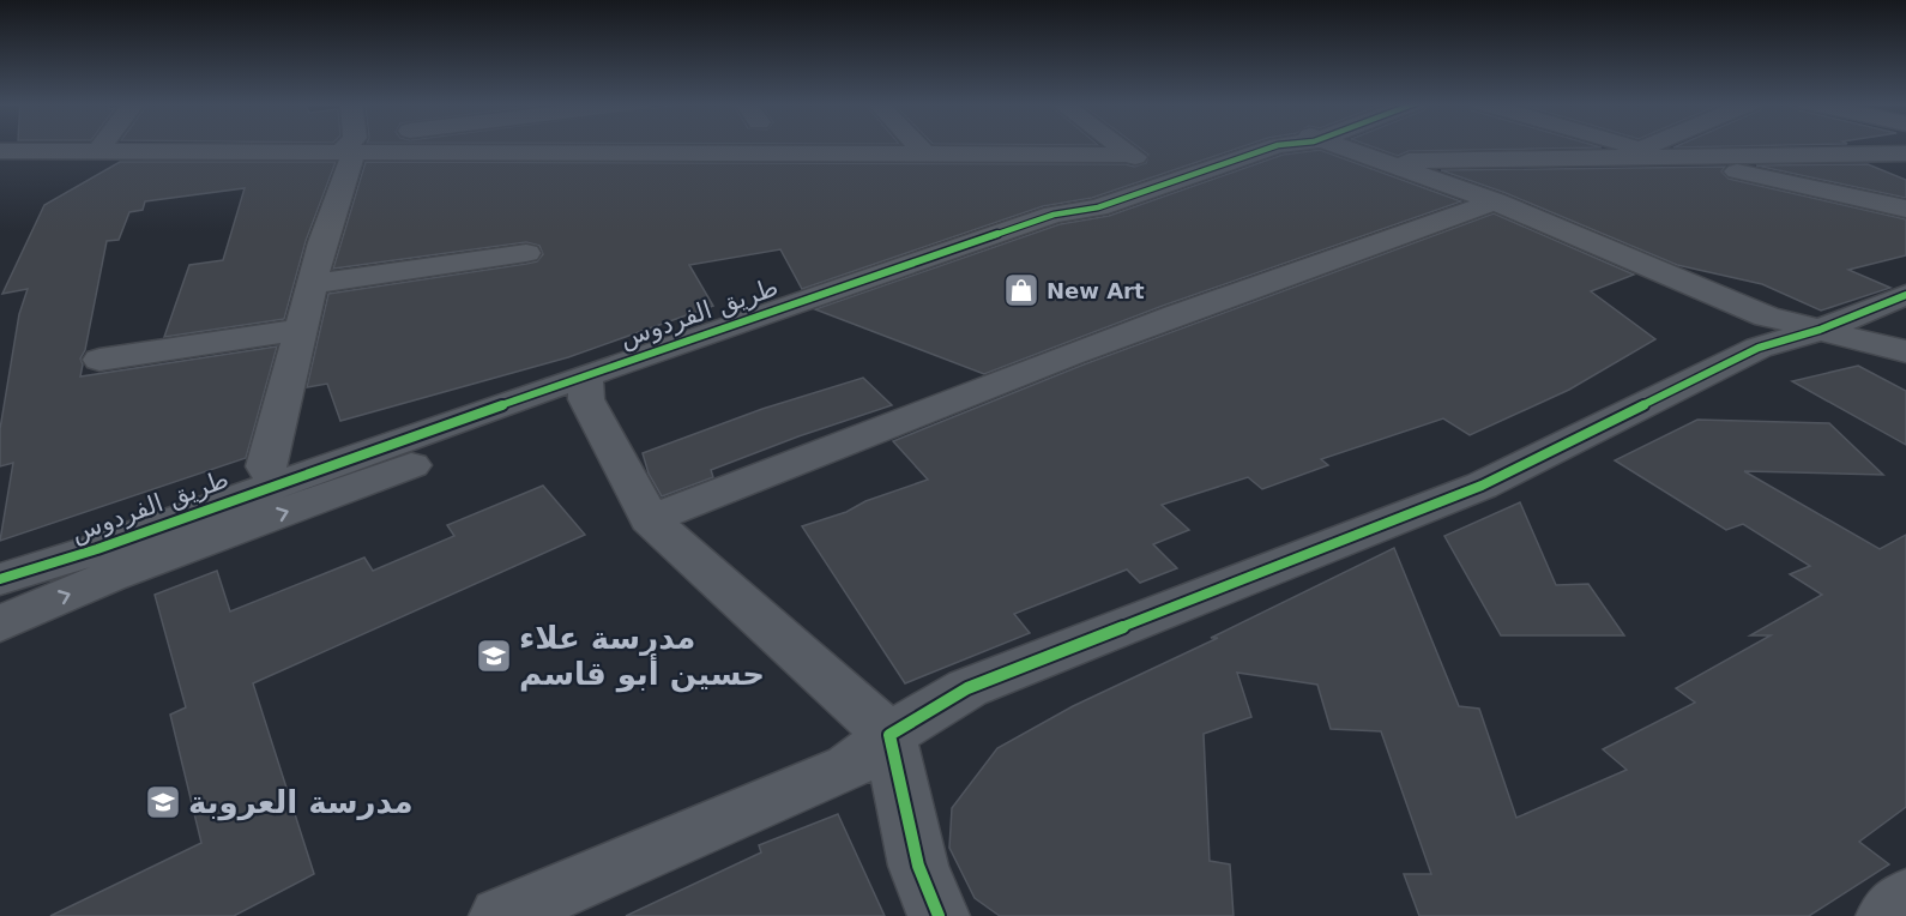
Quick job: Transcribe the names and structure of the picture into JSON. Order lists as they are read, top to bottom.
{
  "streets": {
    "street": ["طريق الفردوس"]
  },
  "places": {
    "shop": ["New Art"],
    "school or university": ["مدرسة علاء حسين أبو قاسم", "مدرسة العروبة"]
  }
}
